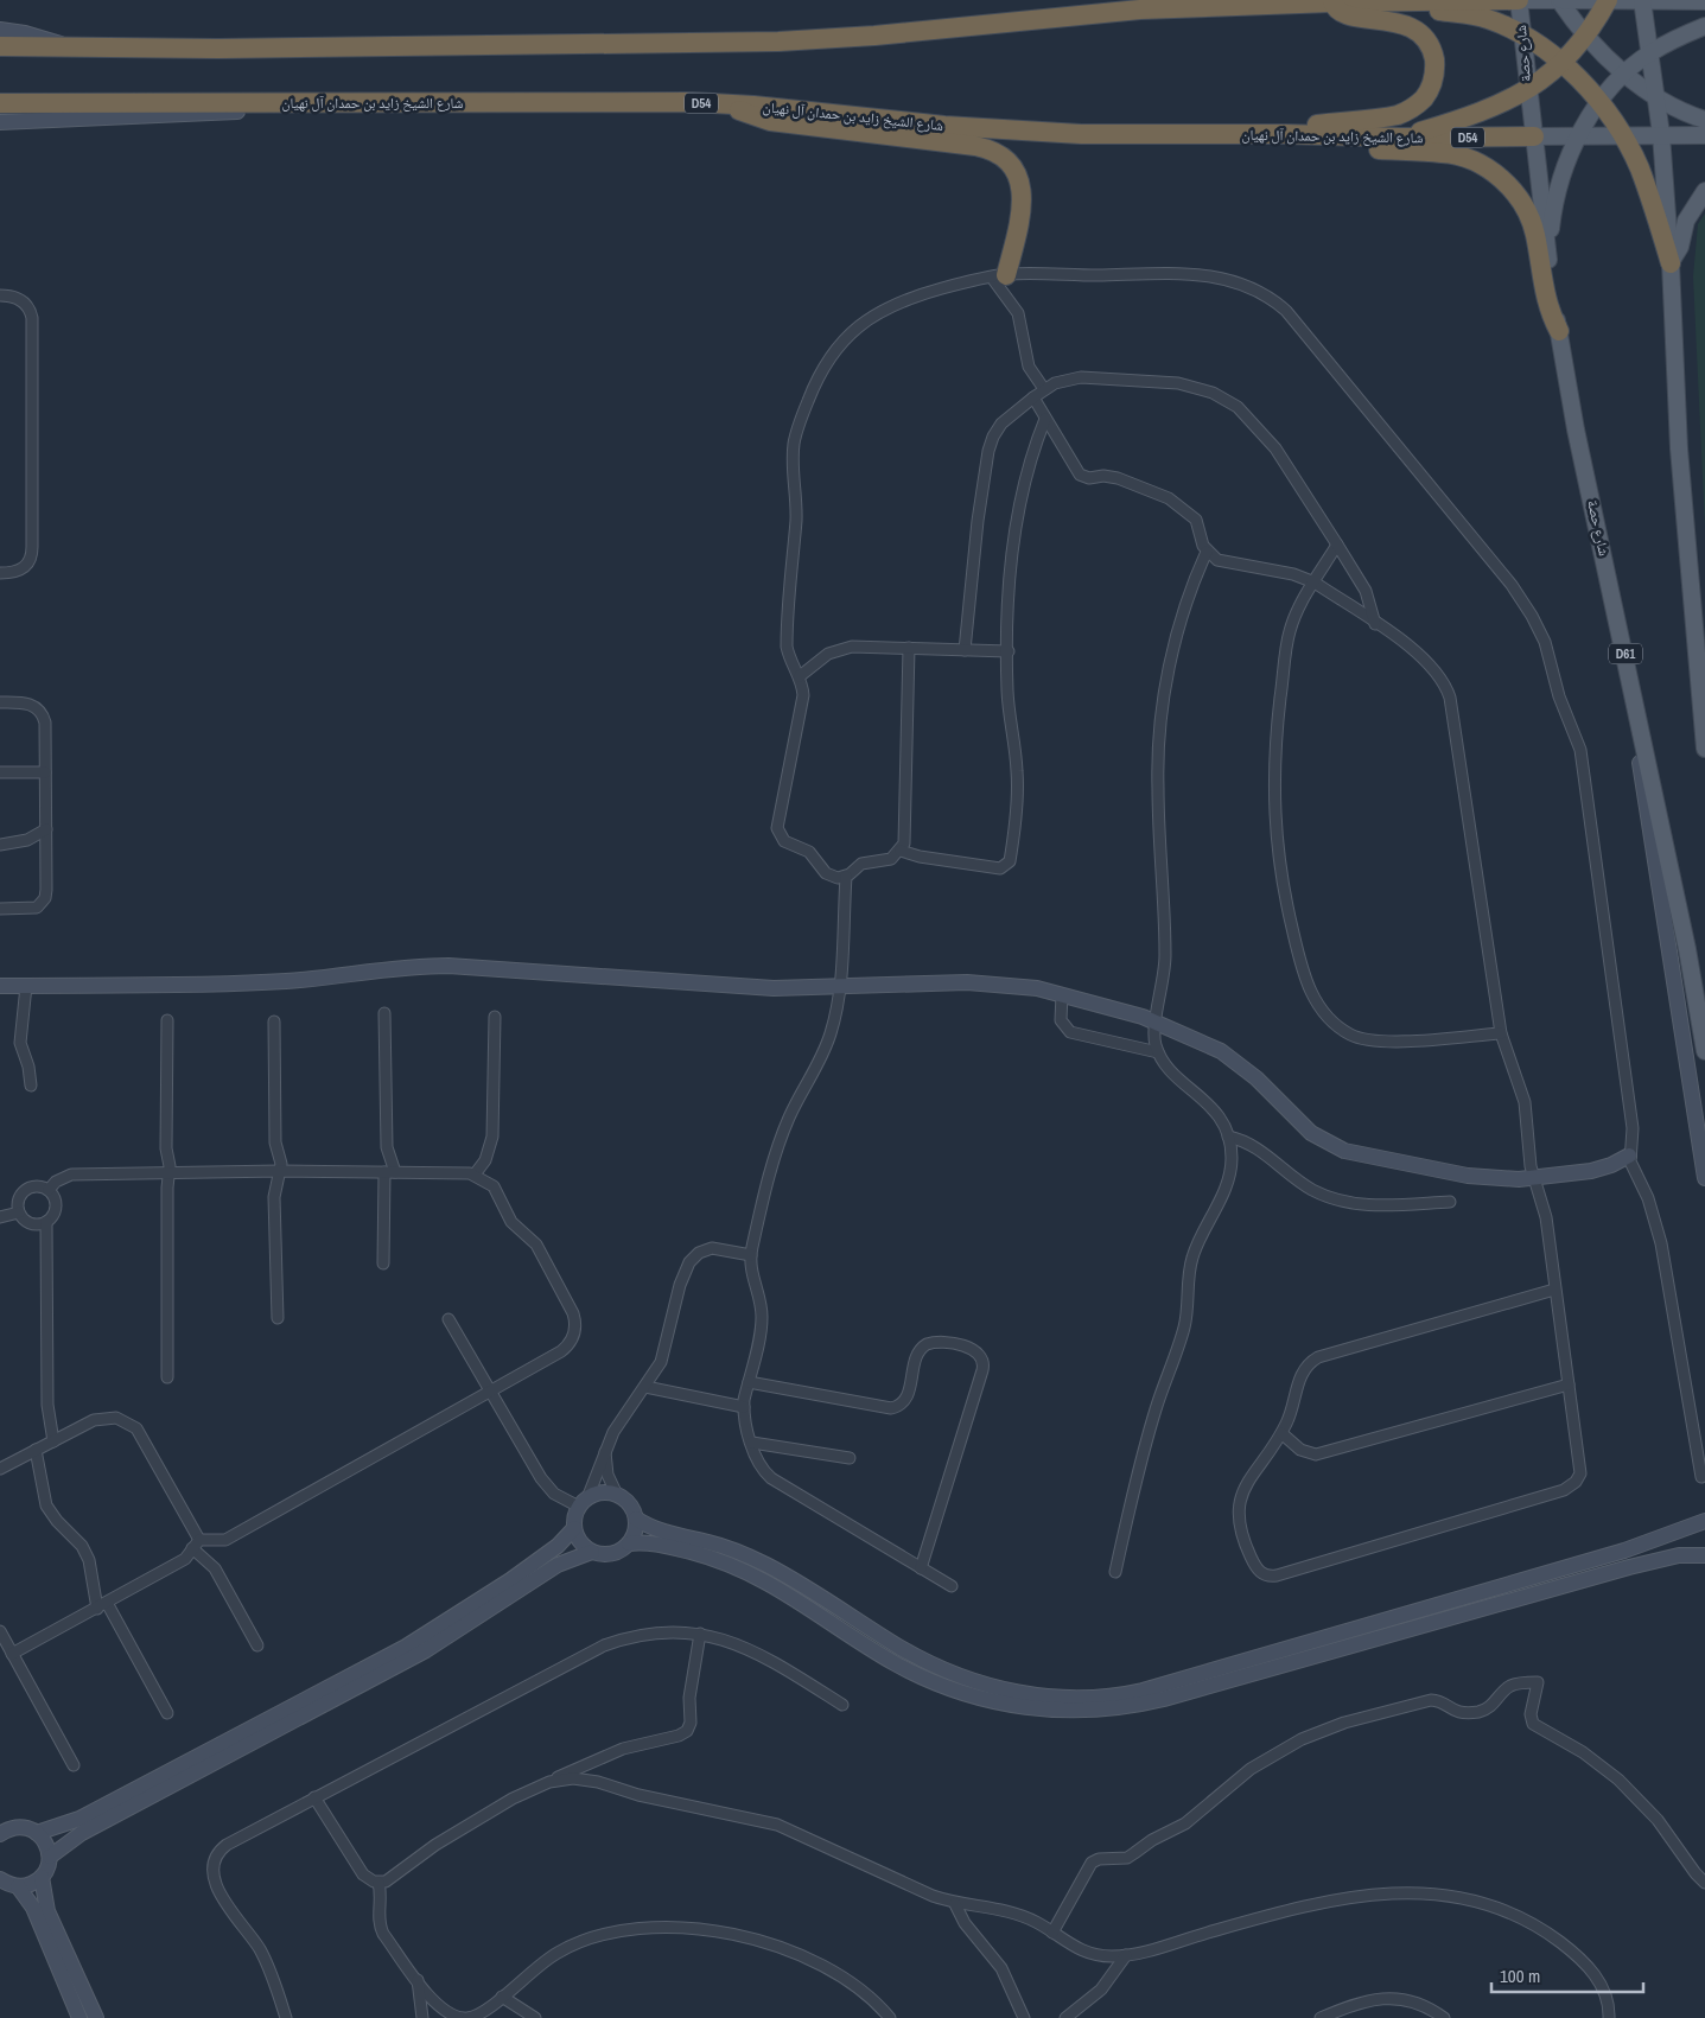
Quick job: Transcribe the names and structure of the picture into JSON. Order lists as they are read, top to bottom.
{
  "streets": {
    "highway": ["شارع الشيخ زايد بن حمدان آل نهيان", "D54"],
    "main road": ["شارع حصة", "D61"]
  },
  "crossings": [
    ["شارع حصة", "شارع الشيخ زايد بن حمدان آل نهيان"]
  ],
  "scale_bar": "100 m"
}
